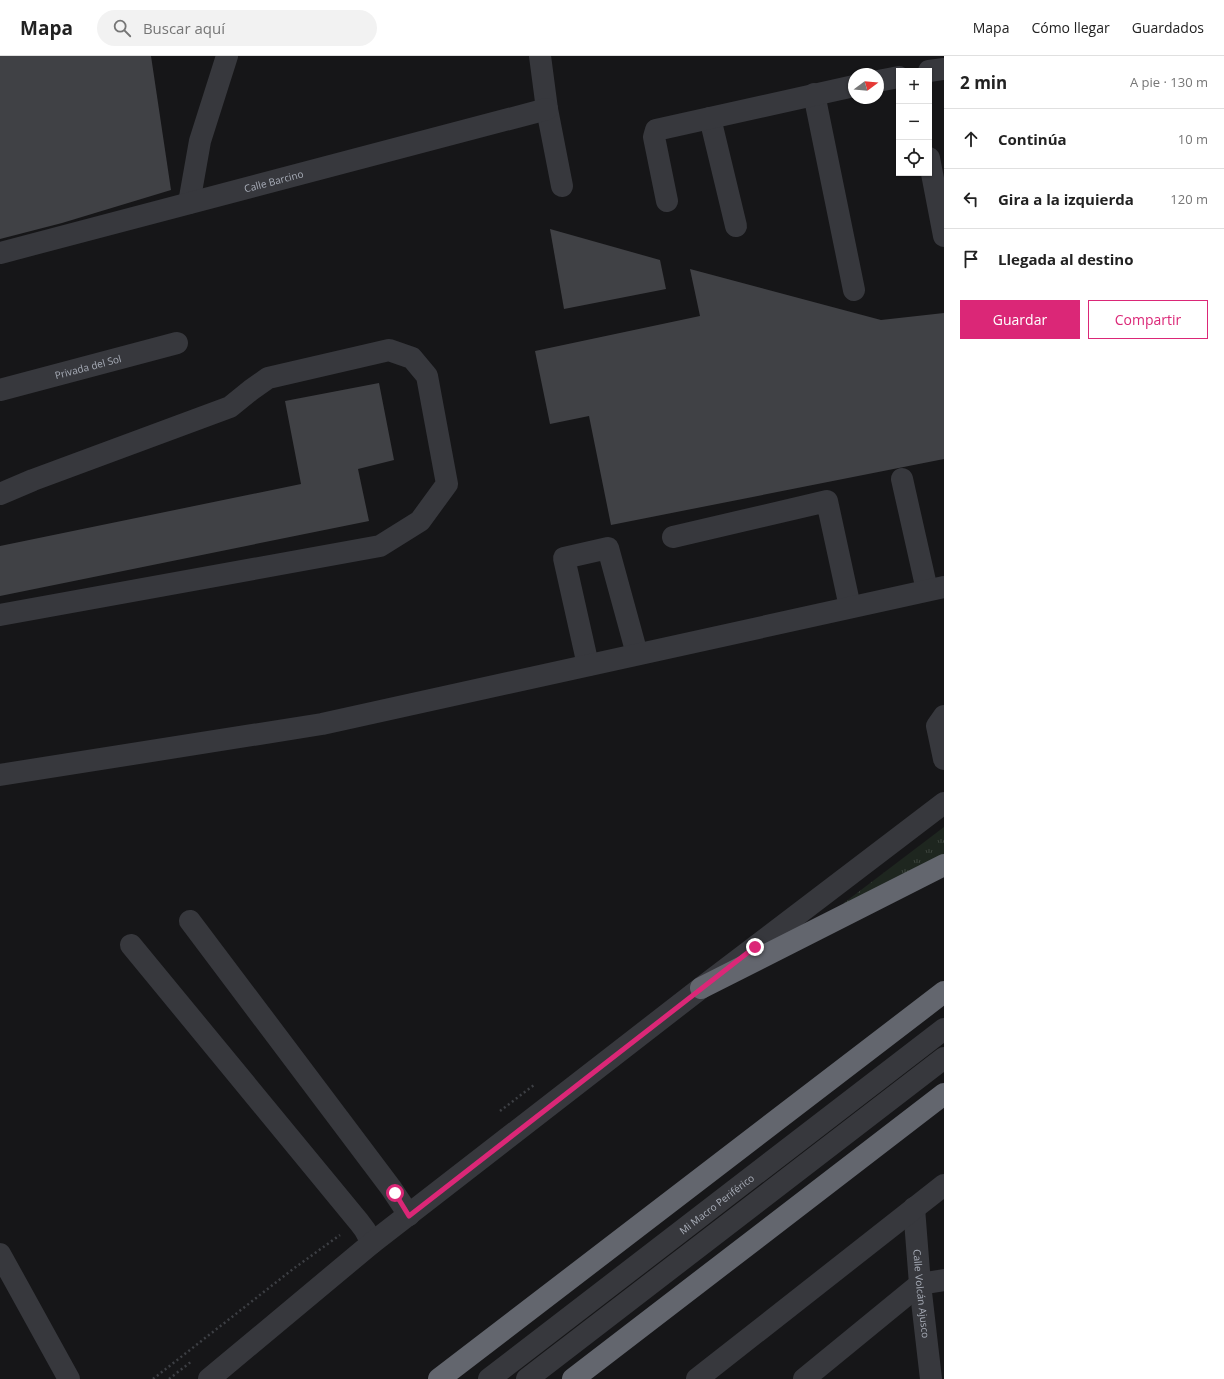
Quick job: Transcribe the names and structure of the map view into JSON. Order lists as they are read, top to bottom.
{
  "streets": {
    "street": [
      "Calle Barcino",
      "Privada del Sol",
      "Mi Macro Periférico",
      "Calle Volcán Ajusco"
    ]
  },
  "north": "right",
  "page": {
    "header": "Mapa",
    "search": "Buscar aquí",
    "nav": ["Mapa", "Cómo llegar", "Guardados"],
    "heading": ["2 min", "A pie · 130 m"],
    "map_buttons": ["+", "−"],
    "list": [
      ["Continúa", "10 m"],
      ["Gira a la izquierda", "120 m"],
      "Llegada al destino"
    ],
    "buttons": ["Guardar", "Compartir"]
  }
}
